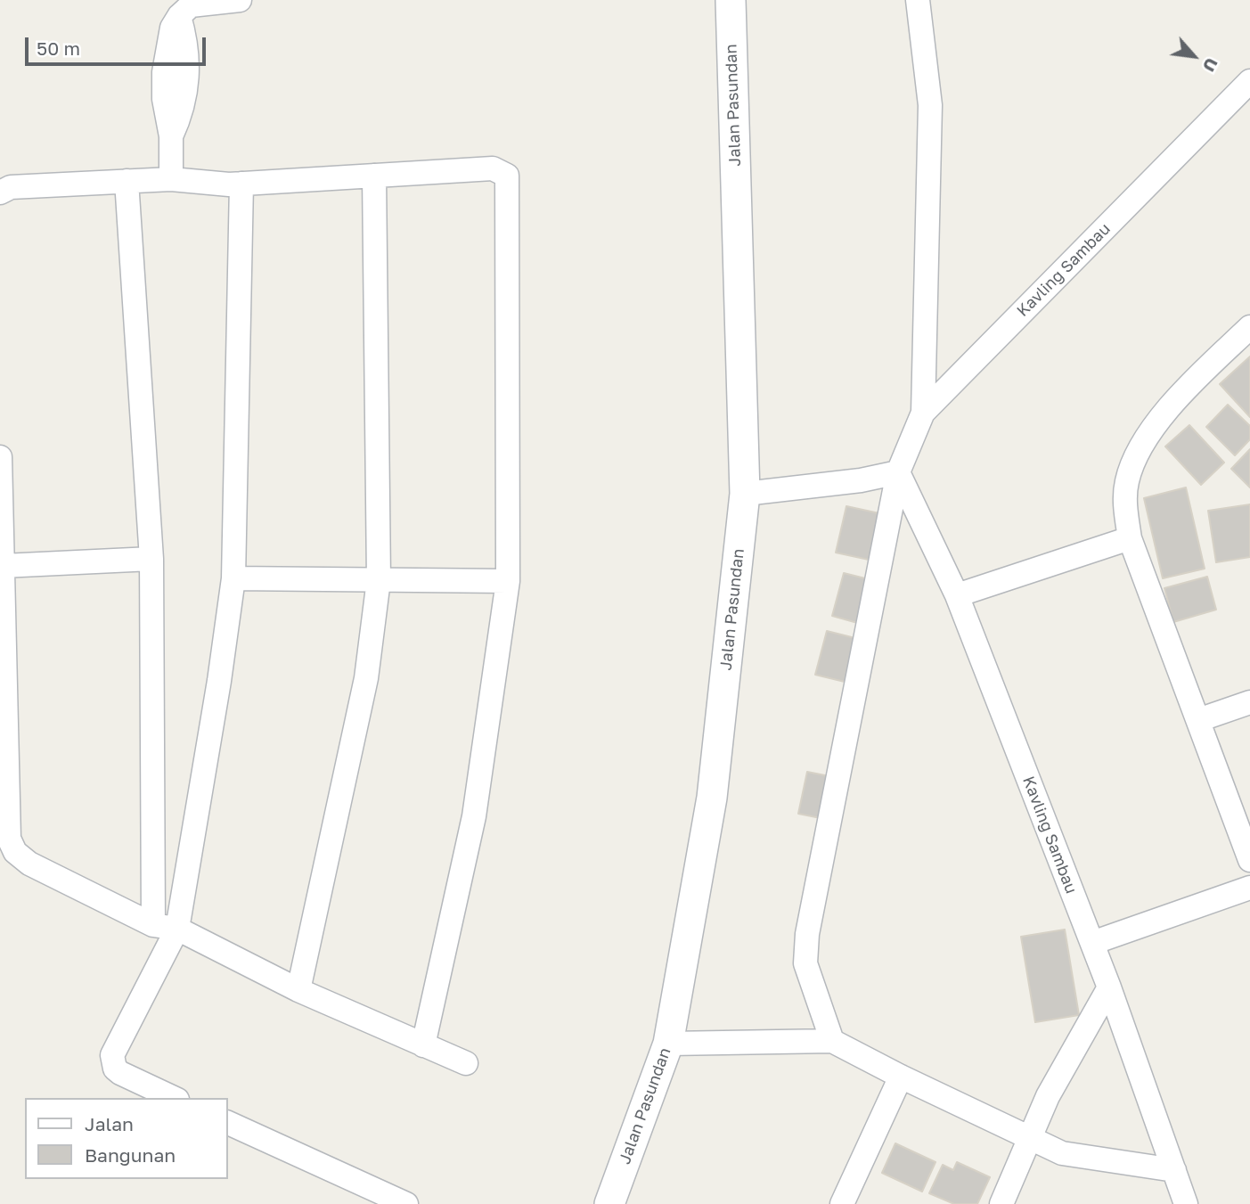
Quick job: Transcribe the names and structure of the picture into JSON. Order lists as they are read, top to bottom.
{
  "streets": {
    "street": ["Jalan Pasundan", "Kavling Sambau"]
  },
  "legend": ["Jalan", "Bangunan"],
  "scale_bar": "50 m",
  "north": "bottom right"
}
